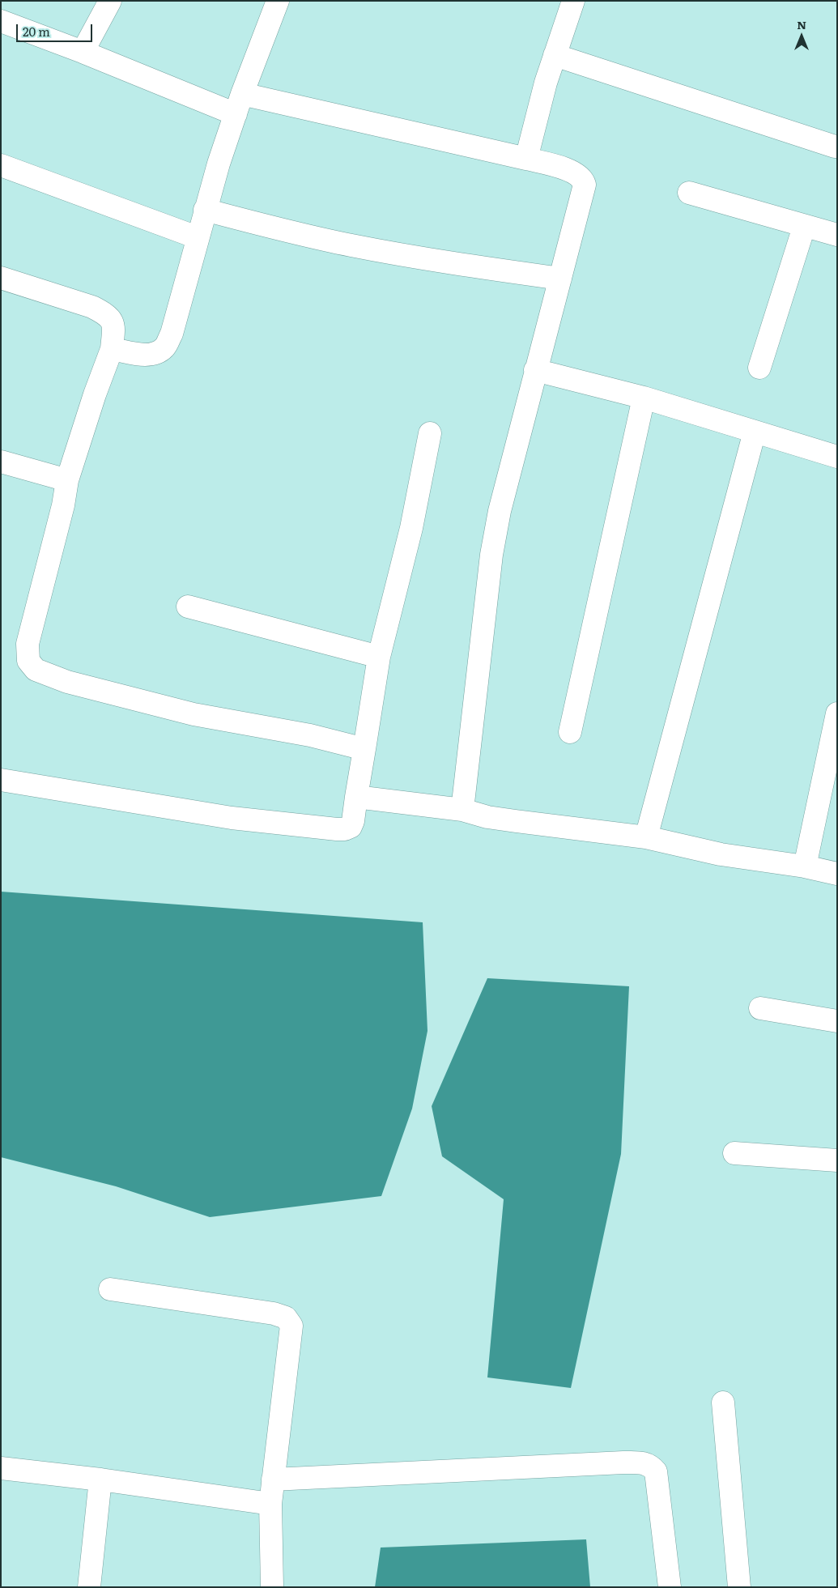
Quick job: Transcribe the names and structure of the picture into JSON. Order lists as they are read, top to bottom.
{
  "scale_bar": "20 m",
  "north": "top"
}
